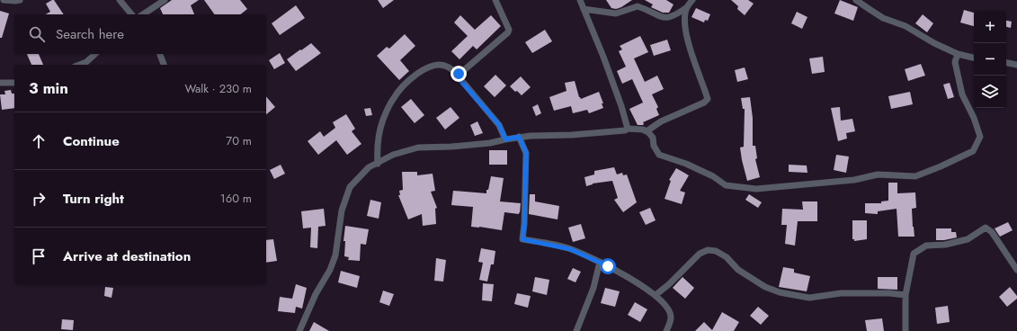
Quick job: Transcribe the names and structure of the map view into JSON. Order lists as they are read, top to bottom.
{
  "page": {
    "map_buttons": ["+", "−"],
    "search": "Search here",
    "heading": ["3 min", "Walk · 230 m"],
    "list": [
      ["Continue", "70 m"],
      ["Turn right", "160 m"],
      "Arrive at destination"
    ]
  }
}
